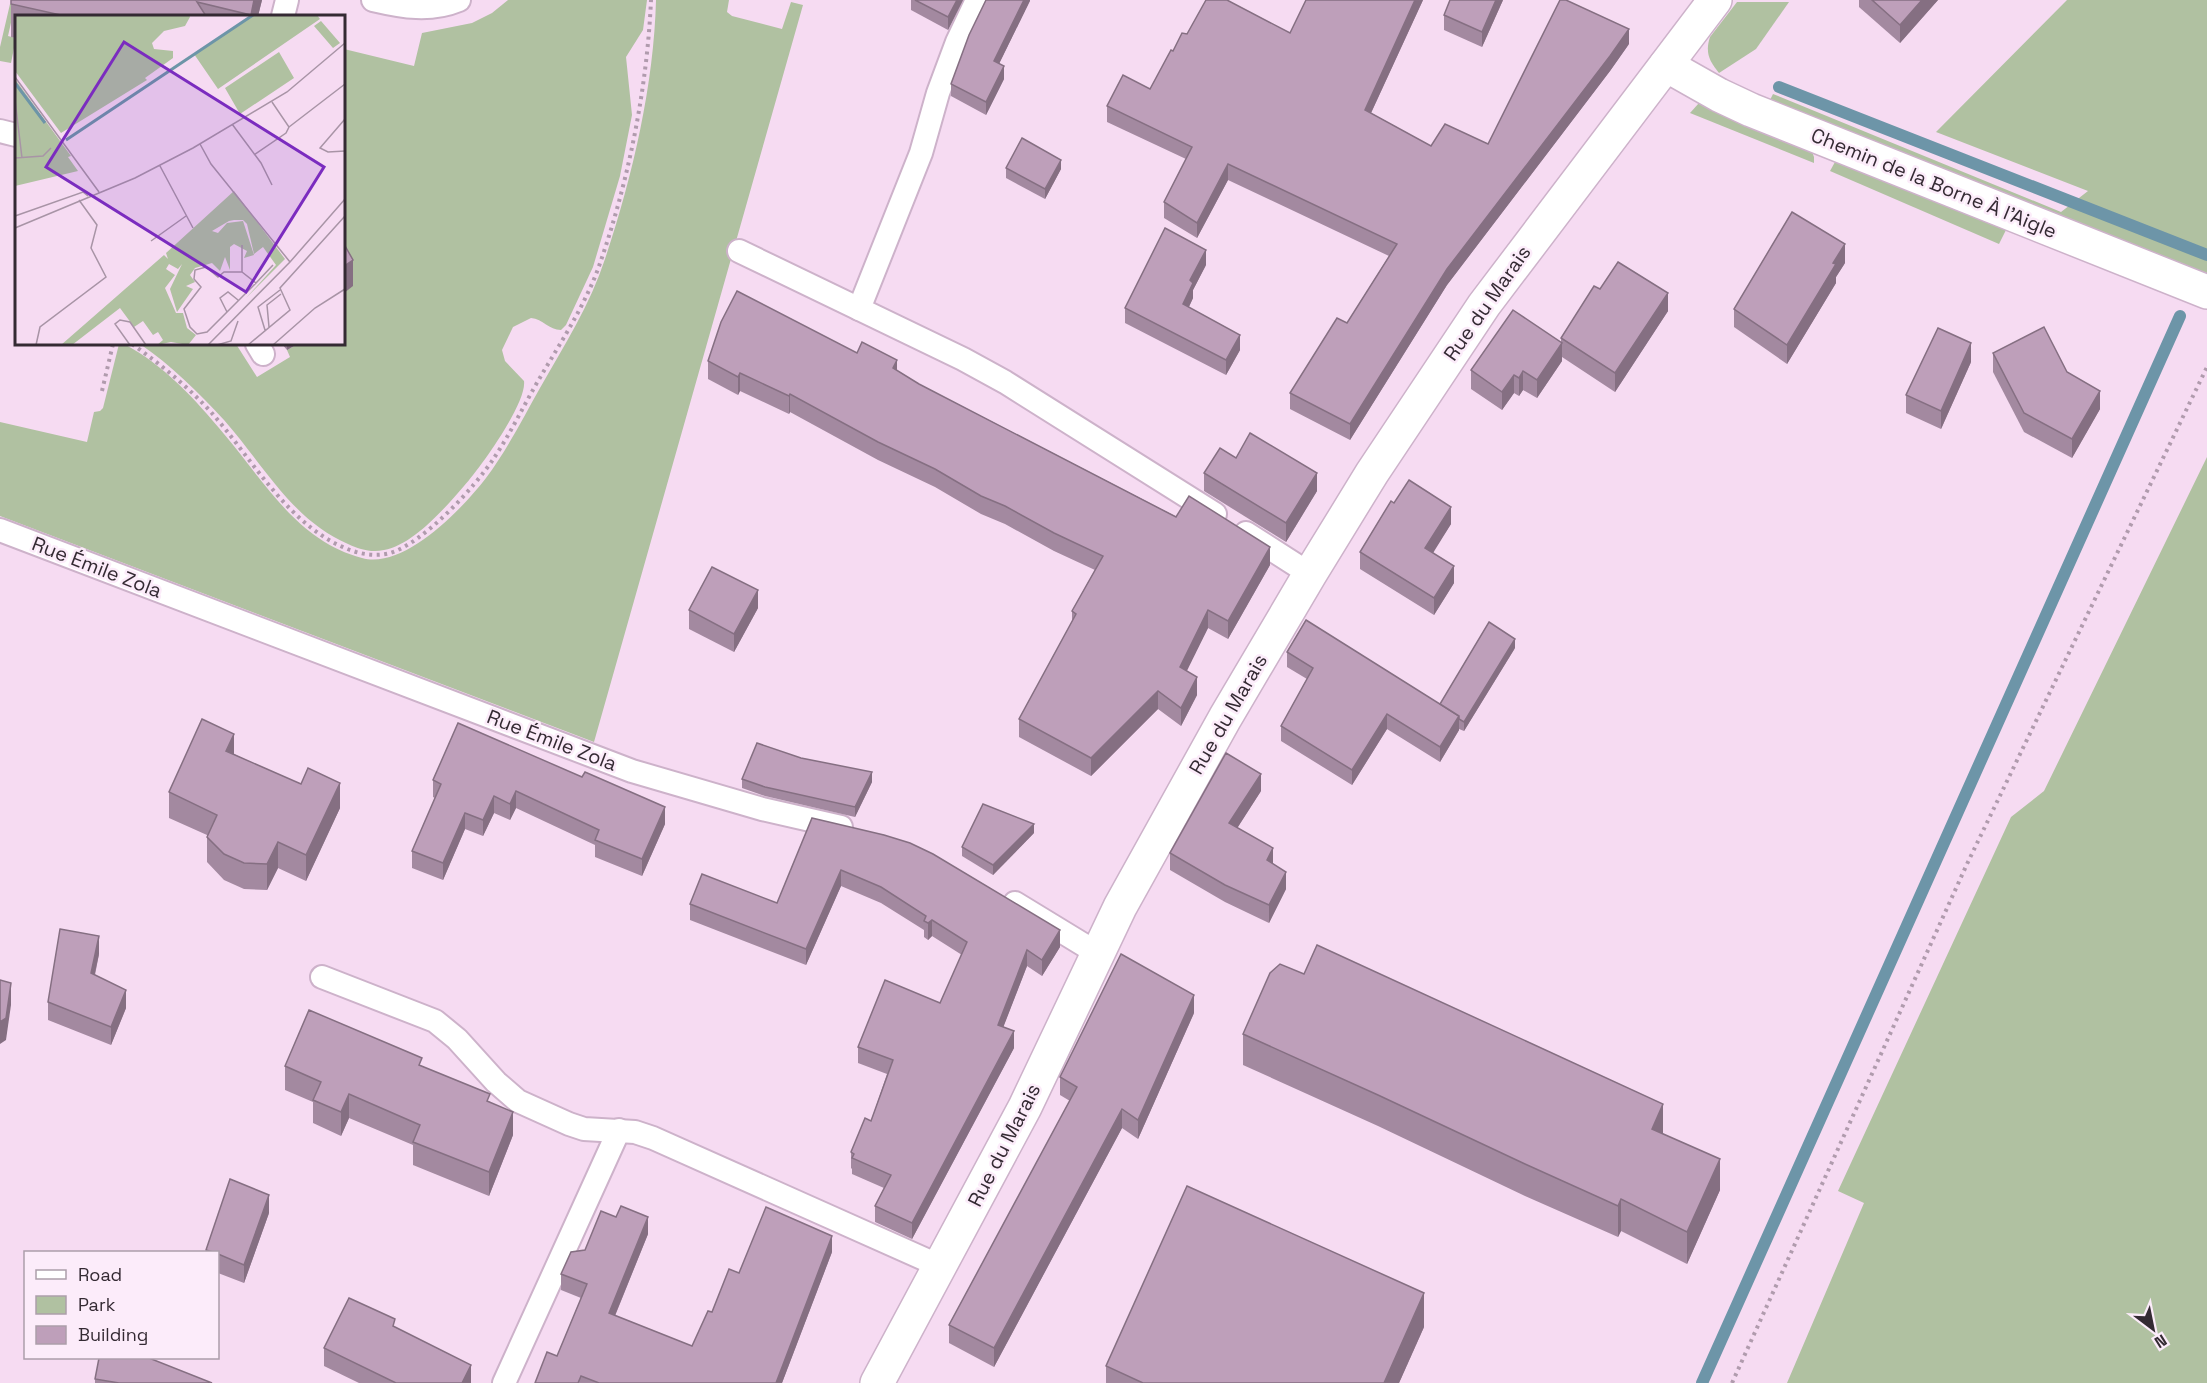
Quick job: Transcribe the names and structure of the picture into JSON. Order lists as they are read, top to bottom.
{
  "streets": {
    "street": ["Chemin de la Borne À l'Aigle", "Rue du Marais"],
    "lane": ["Rue Émile Zola"]
  },
  "crossings": [
    ["Chemin de la Borne À l'Aigle", "Rue du Marais"]
  ],
  "legend": ["Road", "Park", "Building"],
  "north": "bottom right"
}
